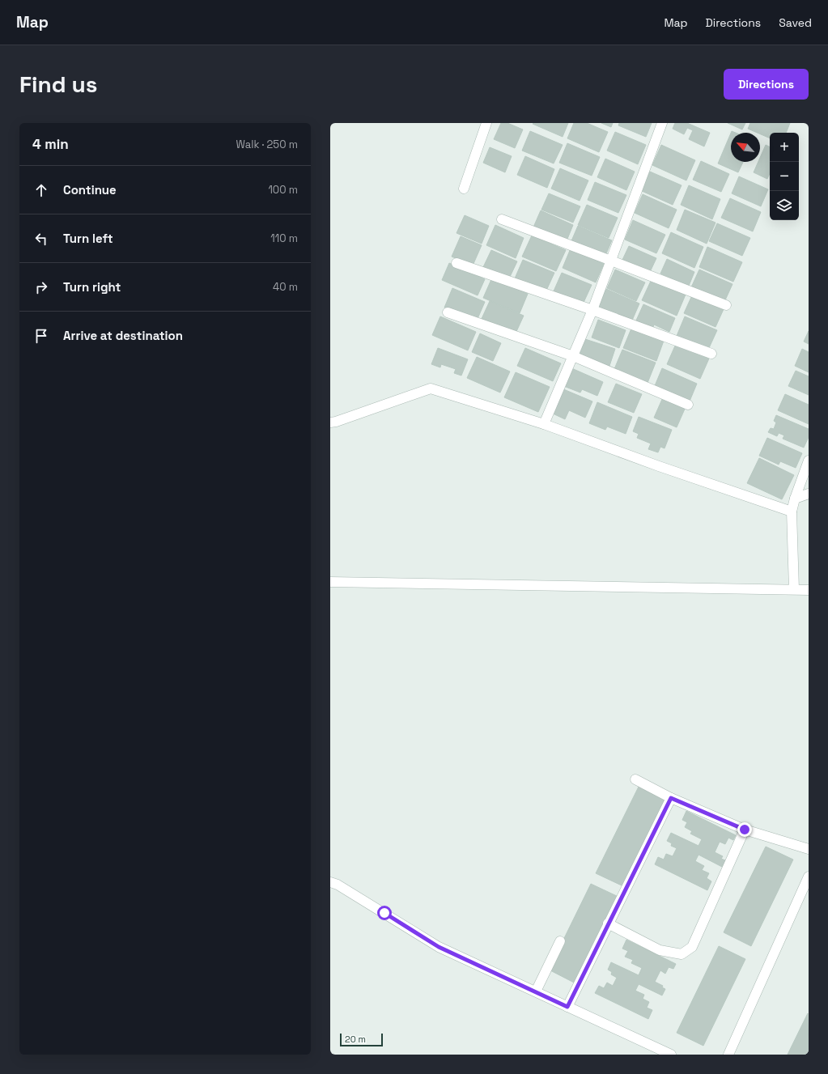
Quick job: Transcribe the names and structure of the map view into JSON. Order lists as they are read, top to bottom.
{
  "scale_bar": "20 m",
  "north": "top left",
  "page": {
    "header": "Map",
    "nav": ["Map", "Directions", "Saved"],
    "buttons": "Directions",
    "title": "Find us",
    "heading": ["4 min", "Walk · 250 m"],
    "map_buttons": ["+", "−"],
    "list": [
      ["Continue", "100 m"],
      ["Turn left", "110 m"],
      ["Turn right", "40 m"],
      "Arrive at destination"
    ],
    "scale": "20 m"
  }
}
